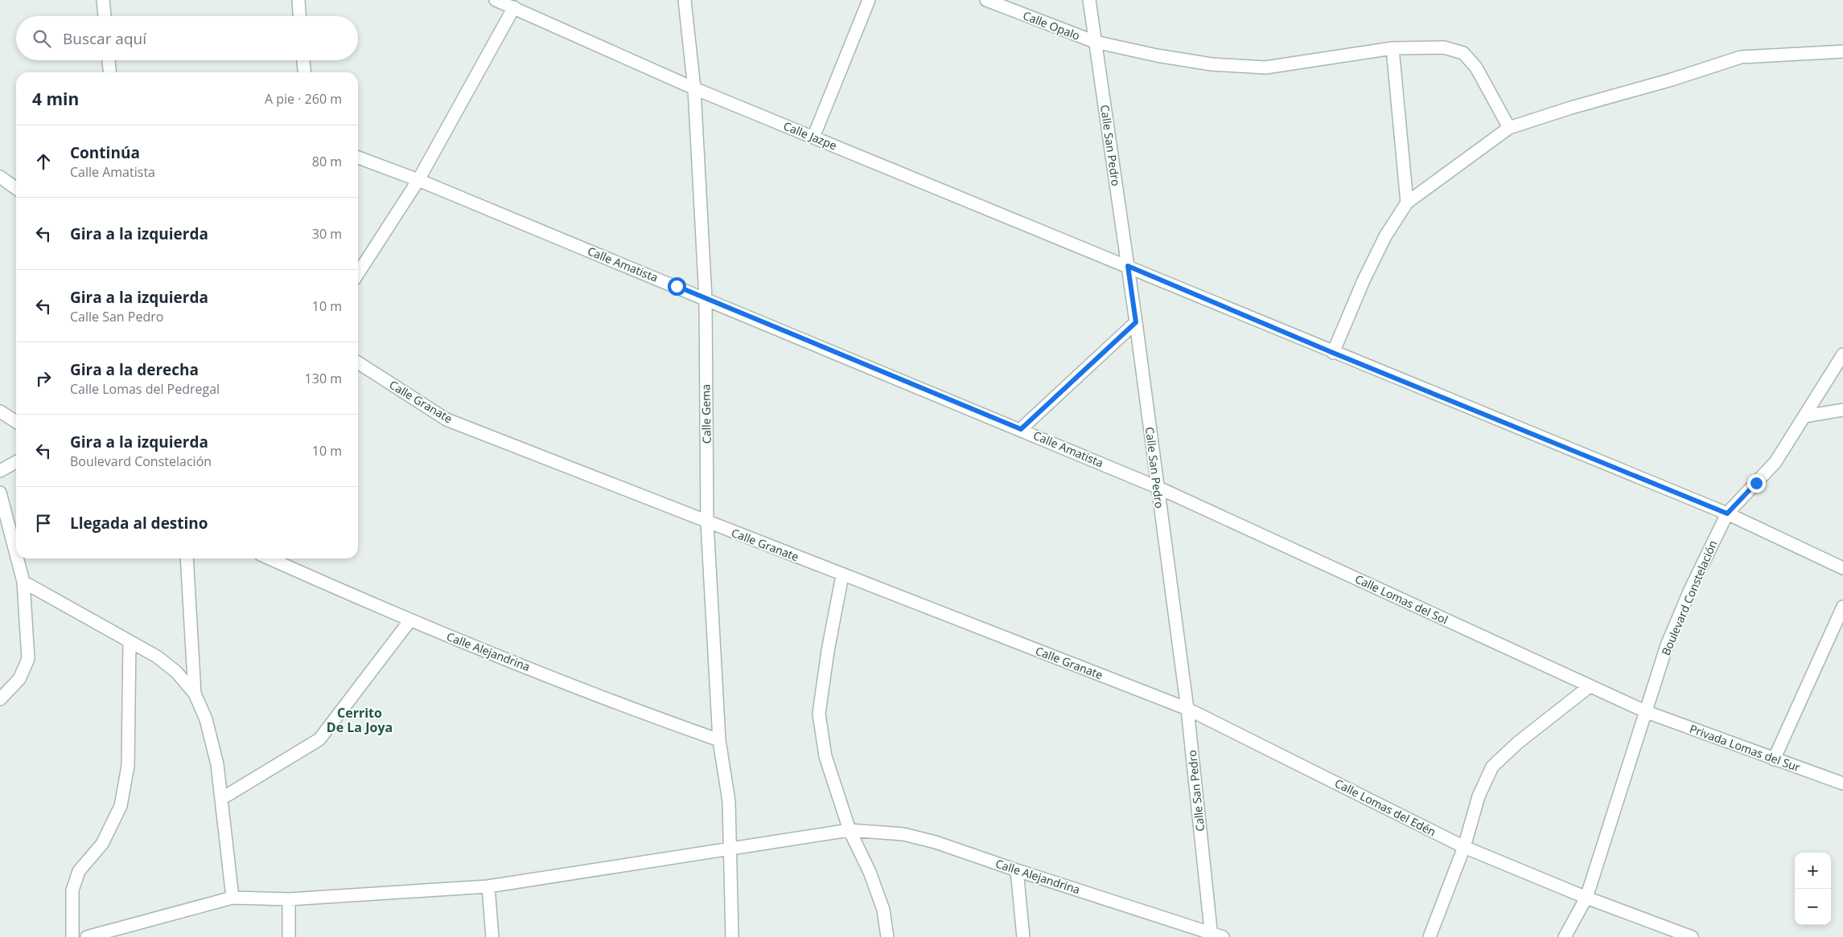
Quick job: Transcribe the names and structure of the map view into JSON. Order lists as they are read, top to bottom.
{
  "streets": {
    "street": [
      "Calle Opalo",
      "Calle Jazpe",
      "Calle San Pedro",
      "Calle Amatista",
      "Calle Granate",
      "Calle Gema",
      "Boulevard Constelación",
      "Calle Lomas del Sol",
      "Calle Alejandrina",
      "Privada Lomas del Sur",
      "Calle Lomas del Edén"
    ]
  },
  "crossings": [
    ["Calle Opalo", "Calle San Pedro"],
    ["Calle Jazpe", "Calle San Pedro"],
    ["Calle Jazpe", "Calle Gema"],
    ["Calle Jazpe", "Boulevard Constelación"],
    ["Calle San Pedro", "Calle Amatista"],
    ["Calle San Pedro", "Calle Granate"],
    ["Calle San Pedro", "Calle Lomas del Sol"],
    ["Calle San Pedro", "Calle Alejandrina"],
    ["Calle San Pedro", "Calle Lomas del Edén"],
    ["Calle Amatista", "Calle Gema"],
    ["Calle Amatista", "Calle Lomas del Sol"],
    ["Calle Granate", "Calle Gema"],
    ["Calle Granate", "Calle Lomas del Edén"],
    ["Calle Gema", "Calle Alejandrina"],
    ["Boulevard Constelación", "Calle Lomas del Sol"],
    ["Boulevard Constelación", "Privada Lomas del Sur"],
    ["Boulevard Constelación", "Calle Lomas del Edén"],
    ["Calle Lomas del Sol", "Privada Lomas del Sur"]
  ],
  "districts": ["Cerrito De La Joya"],
  "page": {
    "search": "Buscar aquí",
    "heading": ["4 min", "A pie · 260 m"],
    "list": [
      ["Continúa", "Calle Amatista", "80 m"],
      ["Gira a la izquierda", "30 m"],
      ["Gira a la izquierda", "Calle San Pedro", "10 m"],
      ["Gira a la derecha", "Calle Lomas del Pedregal", "130 m"],
      ["Gira a la izquierda", "Boulevard Constelación", "10 m"],
      "Llegada al destino"
    ],
    "map_buttons": ["+", "−"]
  }
}
